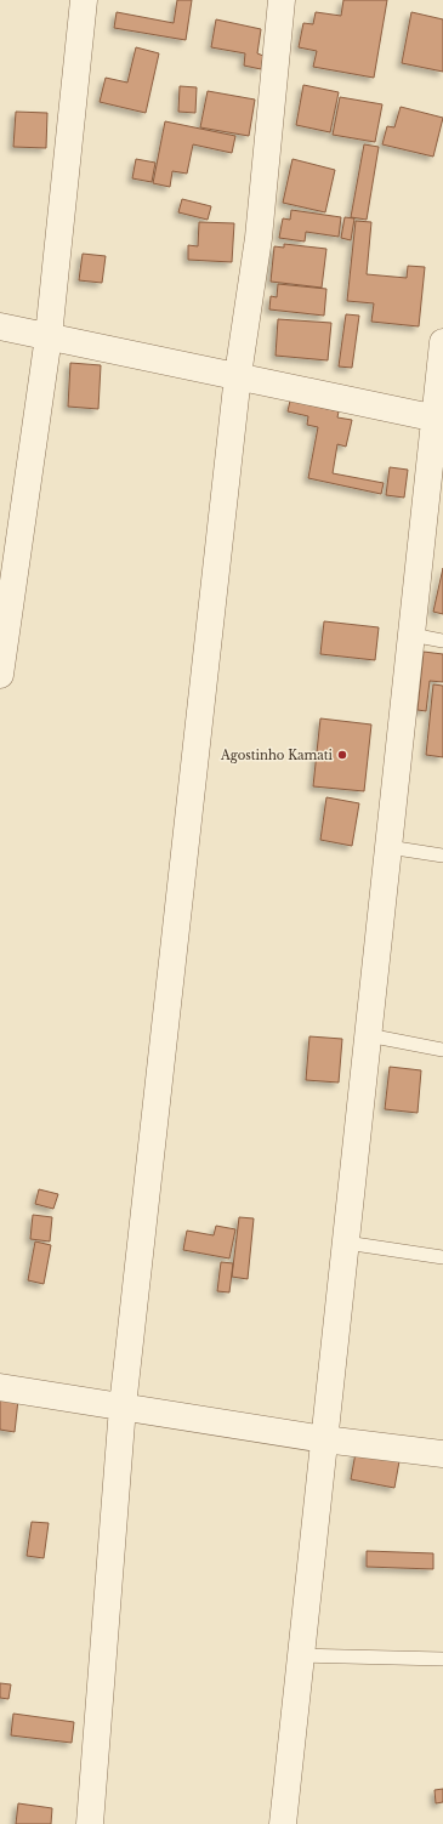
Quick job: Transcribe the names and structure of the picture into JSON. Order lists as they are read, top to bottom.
{
  "places": ["Agostinho Kamati"]
}
